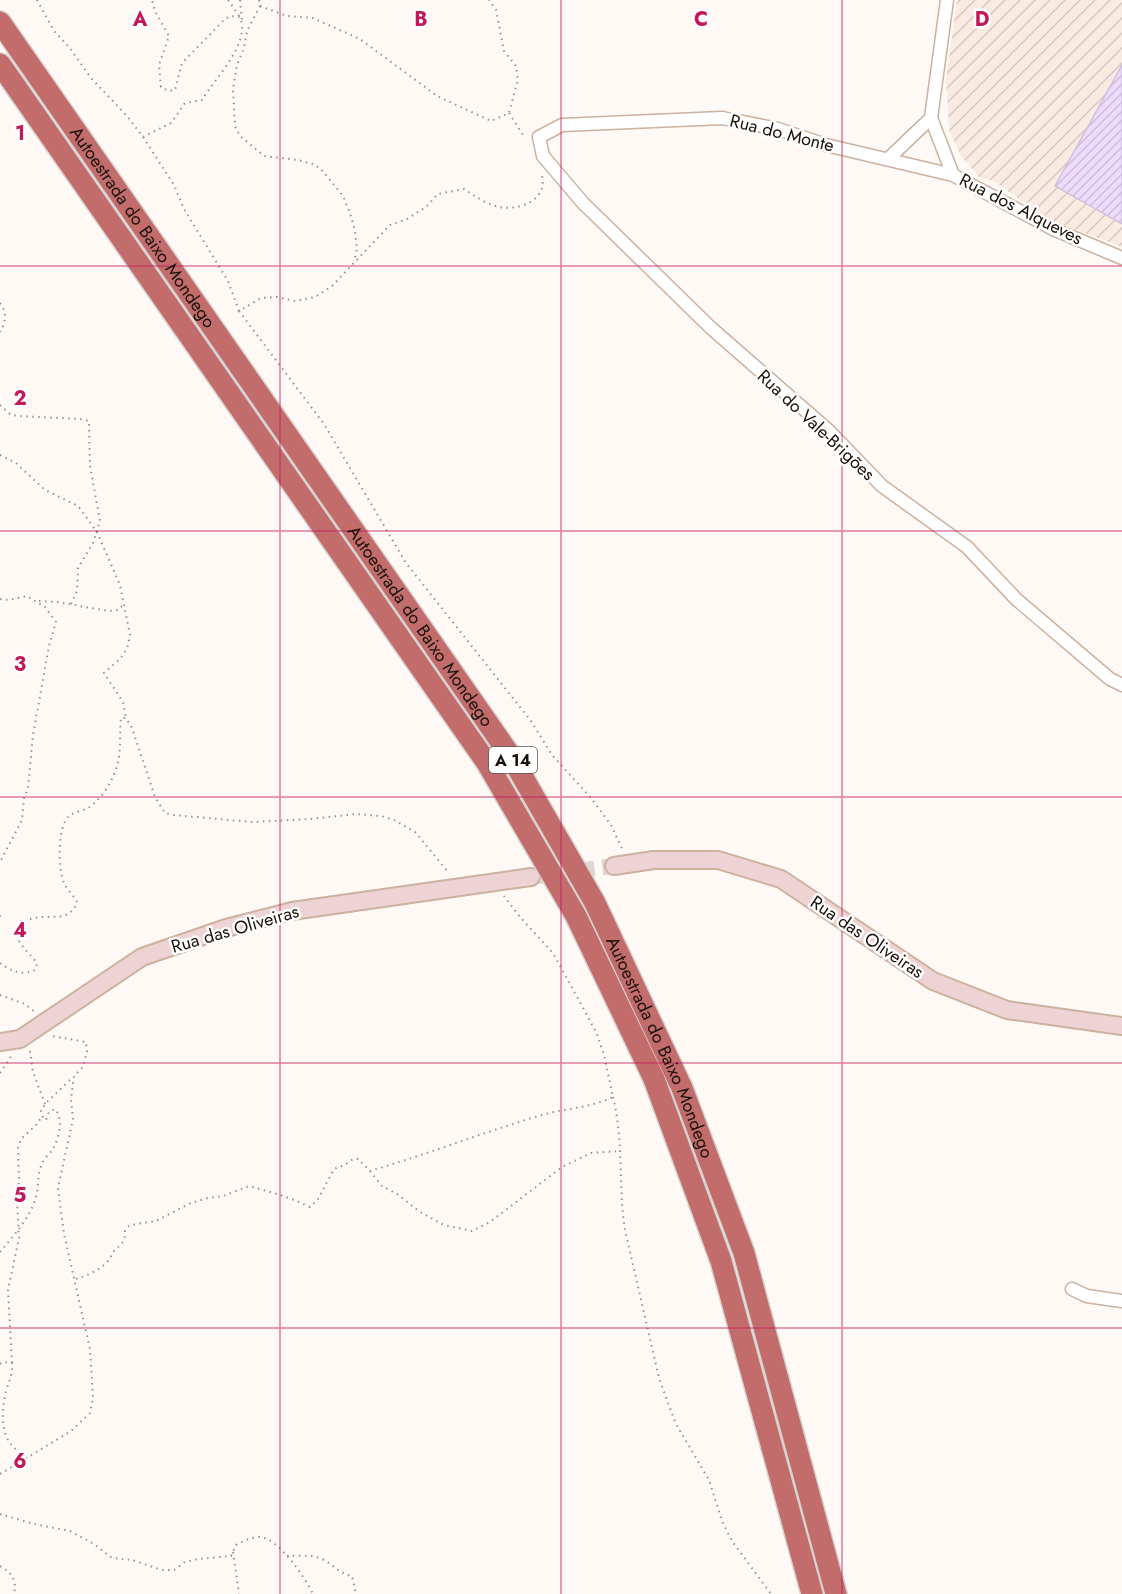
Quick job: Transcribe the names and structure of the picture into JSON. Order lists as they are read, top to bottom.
{
  "streets": {
    "highway": ["Autoestrada do Baixo Mondego", "A 14"],
    "street": [
      "Rua do Monte",
      "Rua dos Alqueves",
      "Rua do Vale-Brigões",
      "Rua das Oliveiras"
    ]
  },
  "crossings": [
    ["Rua do Monte", "Rua dos Alqueves"],
    ["Rua do Monte", "Rua do Vale-Brigões"]
  ],
  "grid": {
    "columns": [
      "A",
      "B",
      "C",
      "D"
    ],
    "rows": [
      "1",
      "2",
      "3",
      "4",
      "5",
      "6"
    ]
  }
}
